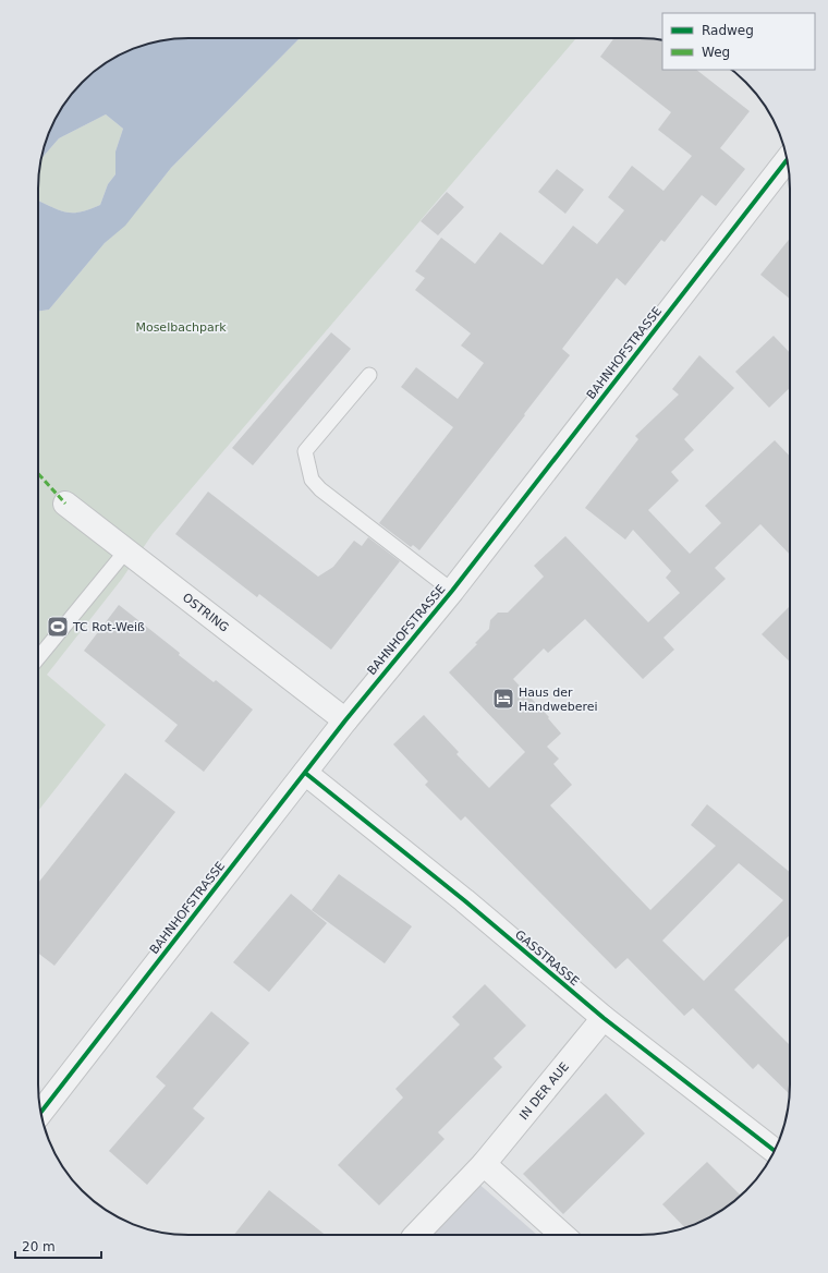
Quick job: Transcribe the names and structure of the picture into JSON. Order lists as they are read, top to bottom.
{
  "streets": {
    "street": [
      "BAHNHOFSTRASSE",
      "OSTRING",
      "GASSTRASSE",
      "IN DER AUE"
    ]
  },
  "crossings": [
    ["BAHNHOFSTRASSE", "OSTRING"],
    ["BAHNHOFSTRASSE", "GASSTRASSE"],
    ["GASSTRASSE", "IN DER AUE"]
  ],
  "parks": ["Moselbachpark"],
  "places": {
    "sports": ["TC Rot-Weiß"],
    "hotel": ["Haus der Handweberei"]
  },
  "legend": ["Radweg", "Weg"],
  "scale_bar": "20 m"
}
